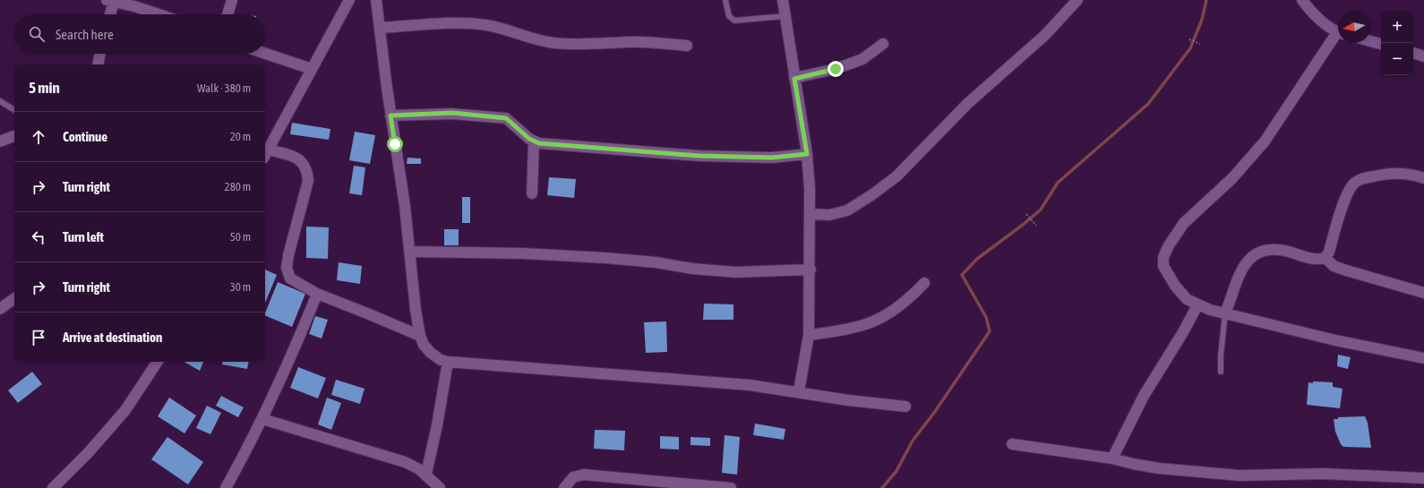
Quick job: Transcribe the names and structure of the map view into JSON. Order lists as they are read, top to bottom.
{
  "north": "left",
  "page": {
    "map_buttons": ["+", "−"],
    "search": "Search here",
    "heading": ["5 min", "Walk · 380 m"],
    "list": [
      ["Continue", "20 m"],
      ["Turn right", "280 m"],
      ["Turn left", "50 m"],
      ["Turn right", "30 m"],
      "Arrive at destination"
    ]
  }
}
